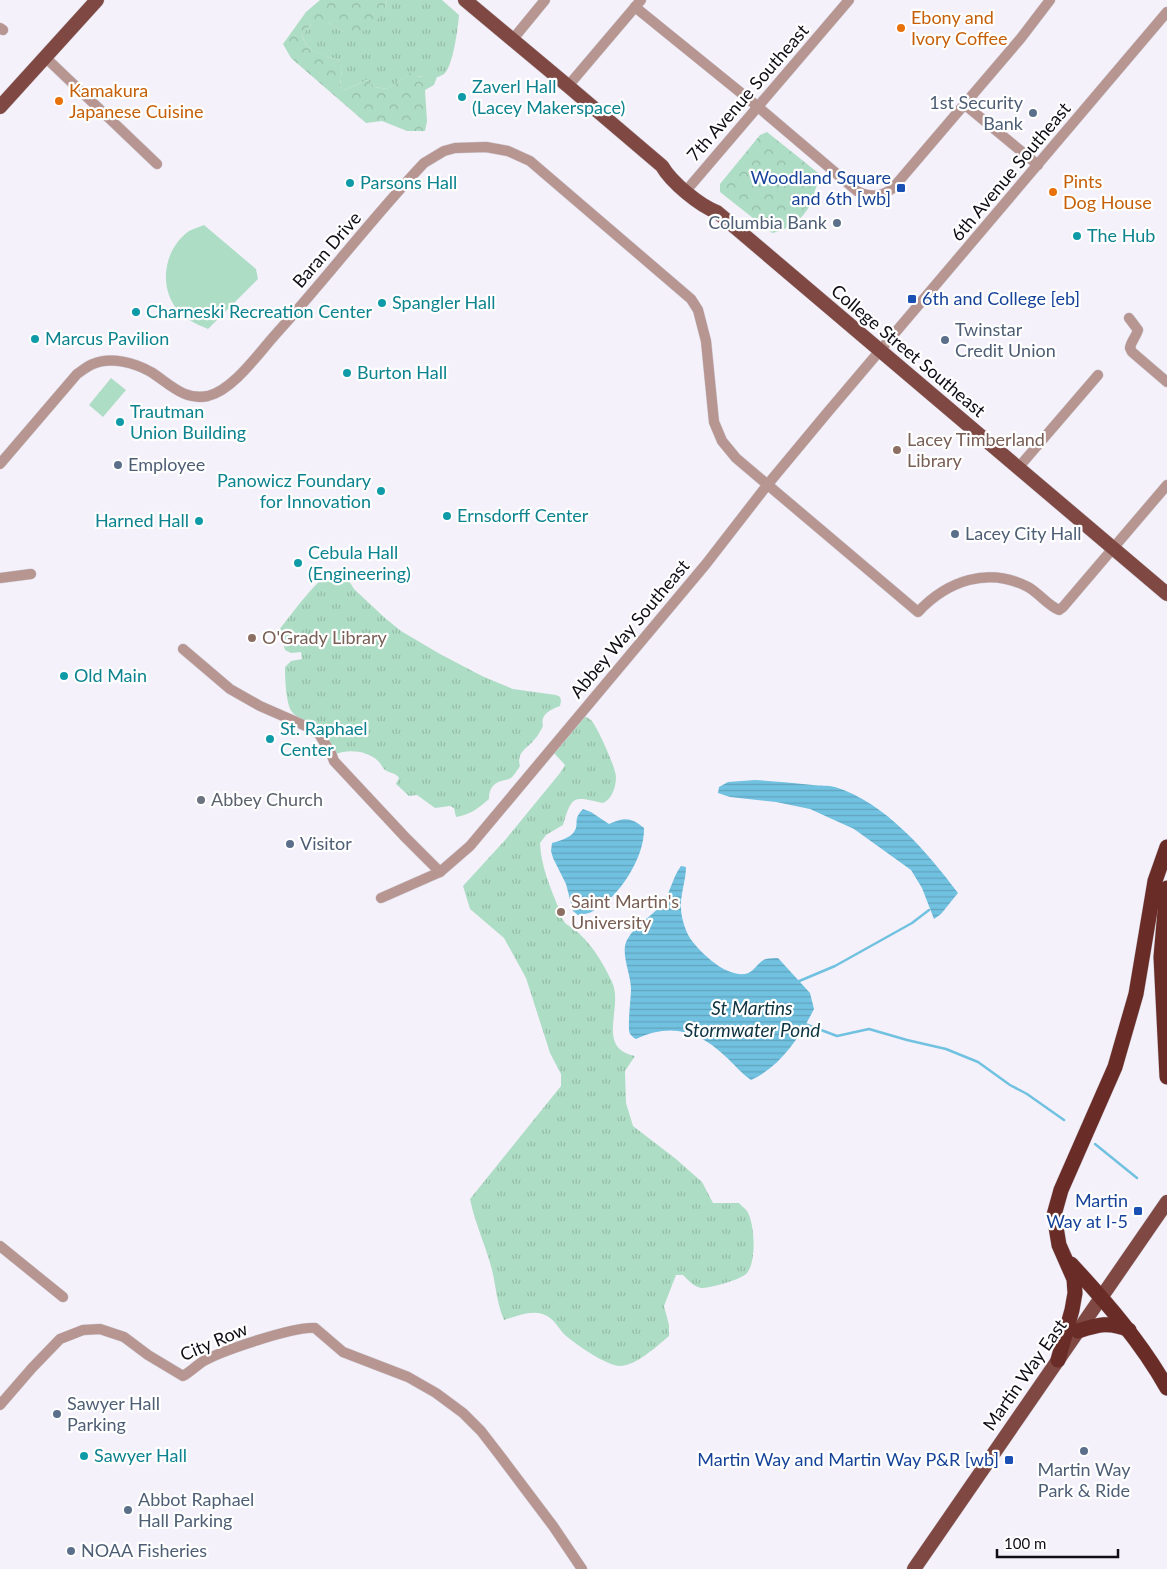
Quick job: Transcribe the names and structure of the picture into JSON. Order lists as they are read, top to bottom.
{
  "streets": {
    "main road": ["College Street Southeast", "Martin Way East"],
    "street": [
      "7th Avenue Southeast",
      "6th Avenue Southeast",
      "Baran Drive",
      "Abbey Way Southeast",
      "City Row"
    ]
  },
  "crossings": [
    ["7th Avenue Southeast", "College Street Southeast"],
    ["6th Avenue Southeast", "College Street Southeast"],
    ["6th Avenue Southeast", "Abbey Way Southeast"],
    ["Baran Drive", "Abbey Way Southeast"],
    ["College Street Southeast", "Abbey Way Southeast"]
  ],
  "water": ["St Martins Stormwater Pond"],
  "places": {
    "other": [
      "Ebony and Ivory Coffee",
      "Zaverl Hall (Lacey Makerspace)",
      "Kamakura Japanese Cuisine",
      "1st Security Bank",
      "Parsons Hall",
      "Pints Dog House",
      "Columbia Bank",
      "The Hub",
      "Spangler Hall",
      "Charneski Recreation Center",
      "Marcus Pavilion",
      "Twinstar Credit Union",
      "Burton Hall",
      "Trautman Union Building",
      "Lacey Timberland Library",
      "Employee",
      "Panowicz Foundary for Innovation",
      "Ernsdorff Center",
      "Harned Hall",
      "Lacey City Hall",
      "Cebula Hall (Engineering)",
      "O'Grady Library",
      "Old Main",
      "St. Raphael Center",
      "Abbey Church",
      "Visitor",
      "Saint Martin's University",
      "Sawyer Hall Parking",
      "Martin Way Park & Ride",
      "Sawyer Hall",
      "Abbot Raphael Hall Parking",
      "NOAA Fisheries"
    ],
    "transit": [
      "Woodland Square and 6th [wb]",
      "6th and College [eb]",
      "Martin Way at I-5",
      "Martin Way and Martin Way P&R [wb]"
    ]
  },
  "scale_bar": "100 m"
}
